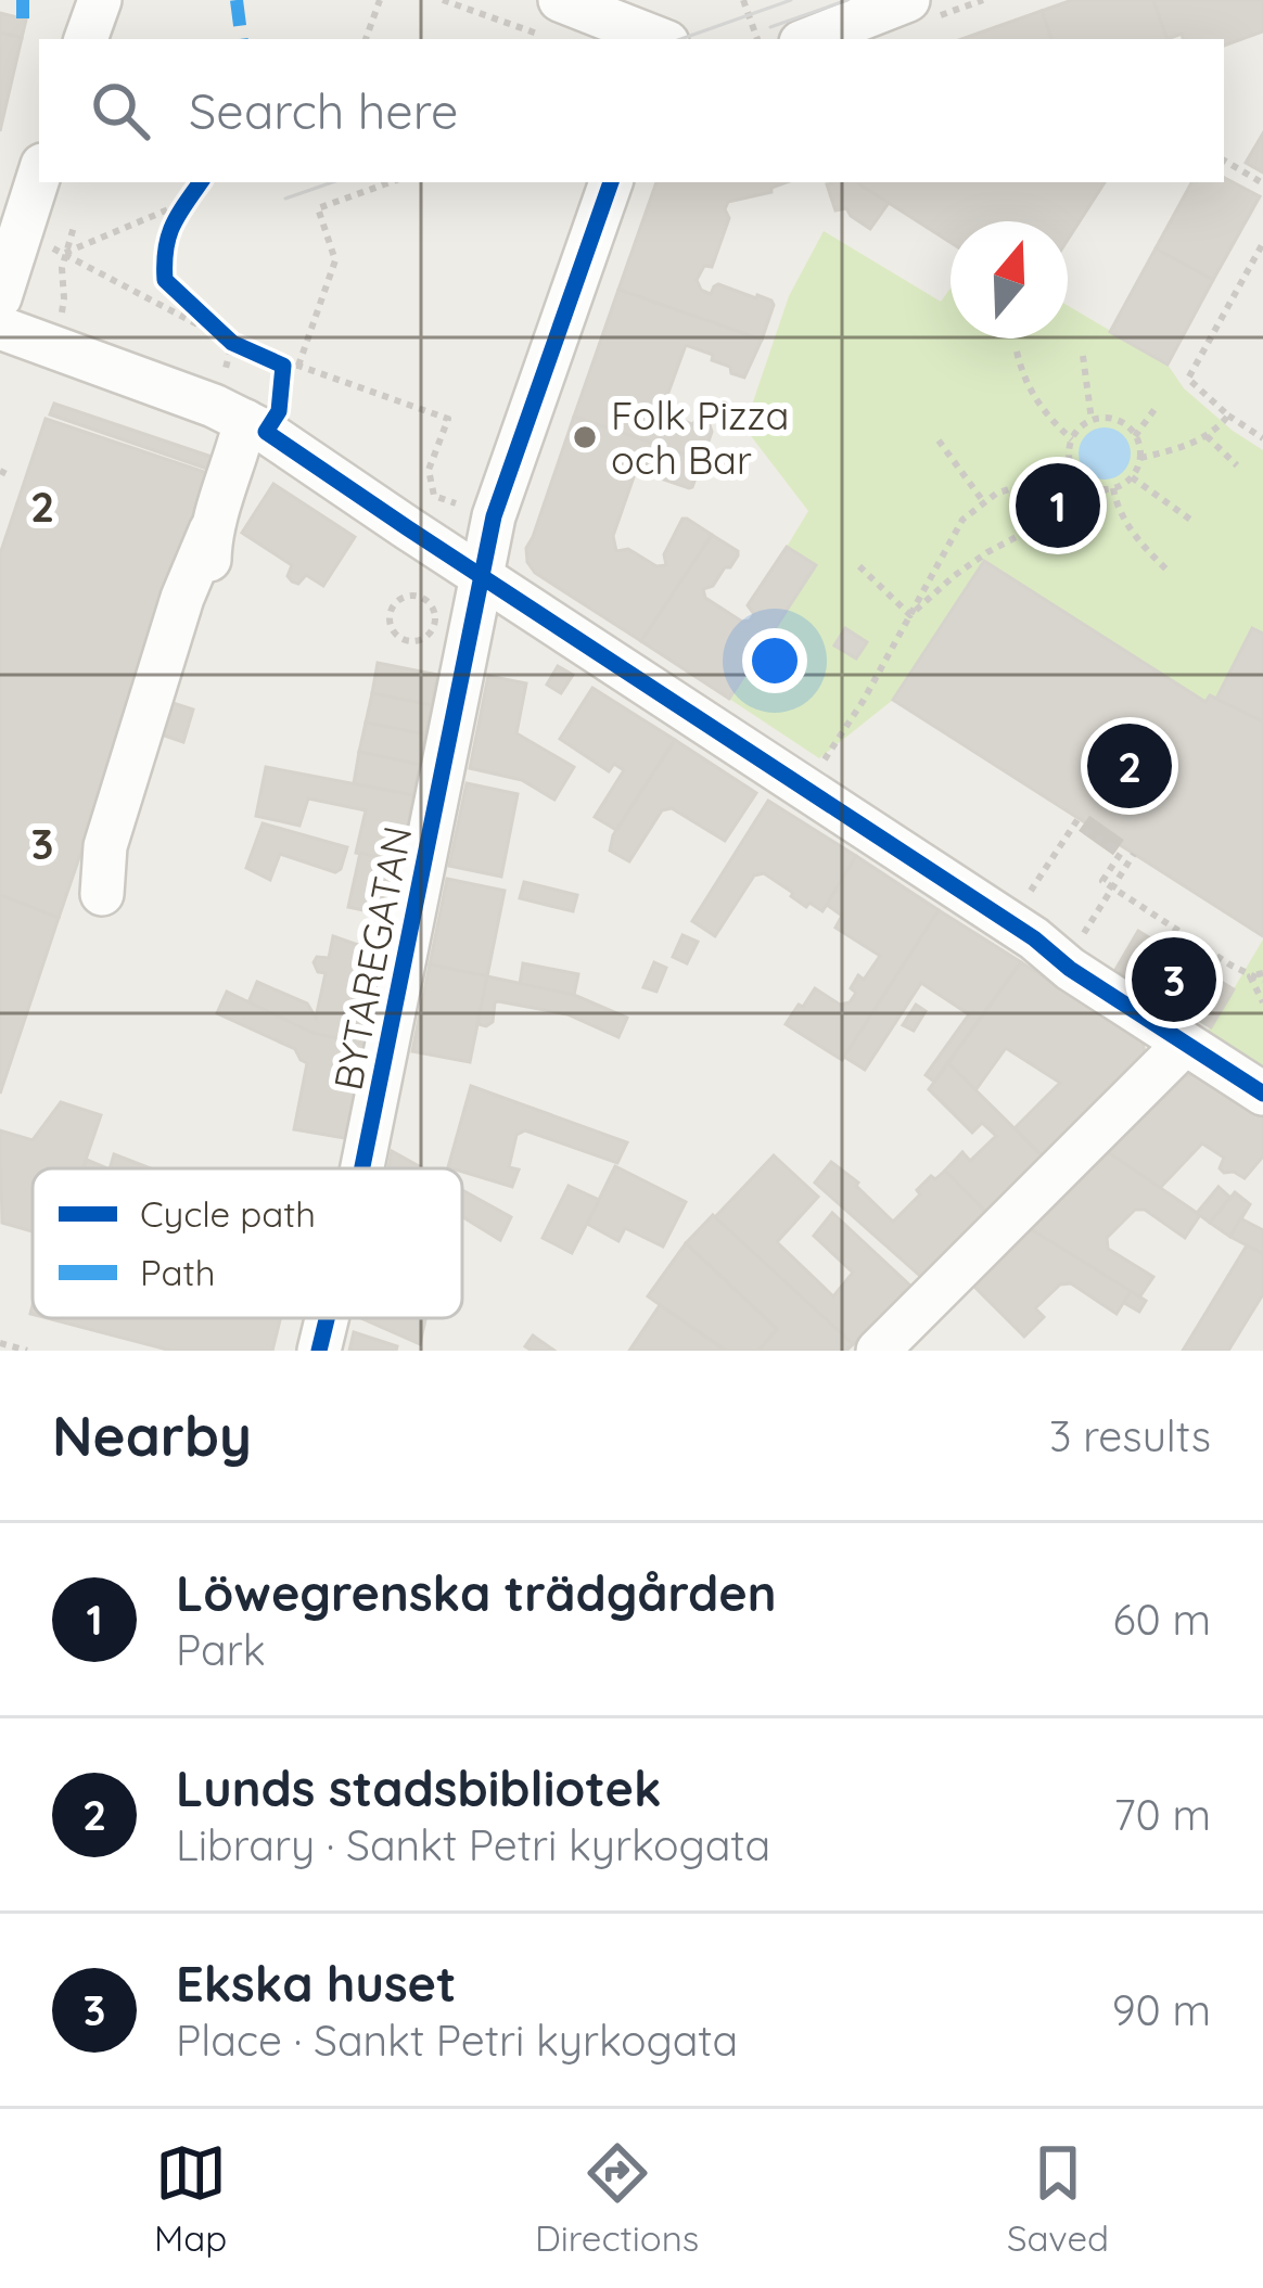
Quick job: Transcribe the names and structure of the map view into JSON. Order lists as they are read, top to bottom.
{
  "streets": {
    "street": ["BYTAREGATAN"]
  },
  "places": ["Folk Pizza och Bar"],
  "legend": ["Cycle path", "Path"],
  "north": "top",
  "page": {
    "search": "Search here",
    "pins": ["1", "2", "3"],
    "heading": ["Nearby", "3 results"],
    "list": [
      {
        "mark": "1",
        "name": "Löwegrenska trädgården",
        "note": "Park",
        "value": "60 m"
      },
      {
        "mark": "2",
        "name": "Lunds stadsbibliotek",
        "note": "Library · Sankt Petri kyrkogata",
        "value": "70 m"
      },
      {
        "mark": "3",
        "name": "Ekska huset",
        "note": "Place · Sankt Petri kyrkogata",
        "value": "90 m"
      }
    ],
    "nav": ["Map", "Directions", "Saved"]
  },
  "grid": {
    "rows": ["2", "3"]
  }
}
